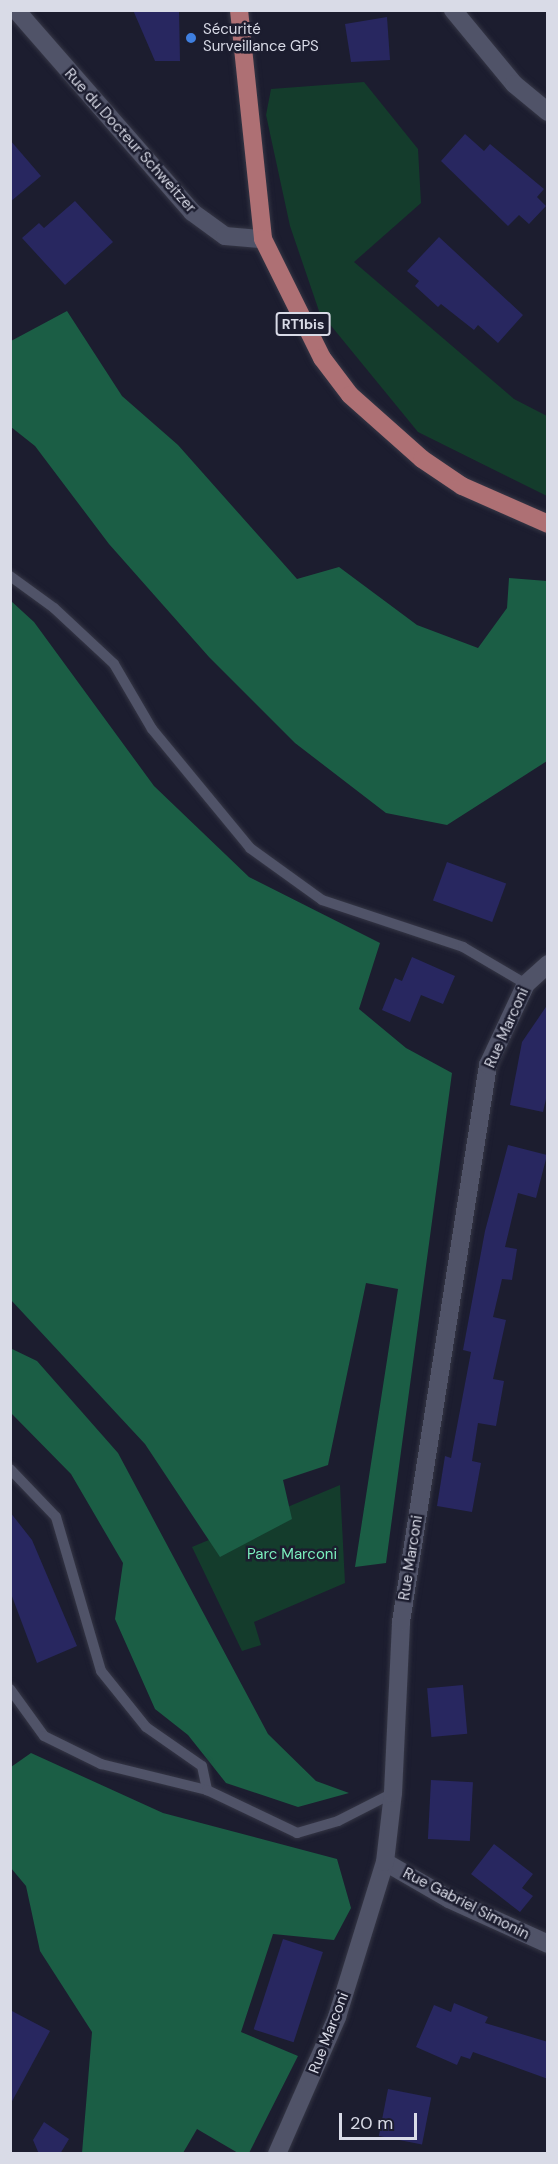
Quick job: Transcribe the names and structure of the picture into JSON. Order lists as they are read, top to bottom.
{
  "streets": {
    "main road": ["RT1bis"],
    "street": ["Rue du Docteur Schweitzer", "Rue Marconi", "Rue Gabriel Simonin"]
  },
  "crossings": [
    ["Rue du Docteur Schweitzer", "RT1bis"],
    ["Rue Marconi", "Rue Gabriel Simonin"]
  ],
  "parks": ["Parc Marconi"],
  "places": ["Sécurité Surveillance GPS"],
  "scale_bar": "20 m"
}
